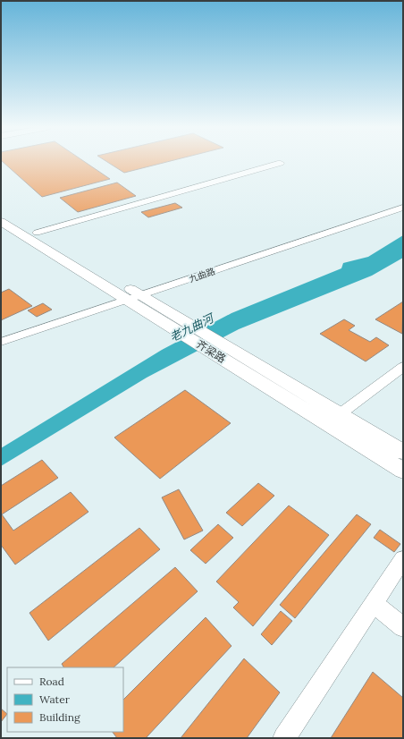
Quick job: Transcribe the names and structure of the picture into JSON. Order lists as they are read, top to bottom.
{
  "streets": {
    "main road": ["齐梁路"],
    "street": ["九曲路"]
  },
  "crossings": [
    ["九曲路", "齐梁路"]
  ],
  "water": ["老九曲河"],
  "legend": ["Road", "Water", "Building"]
}
